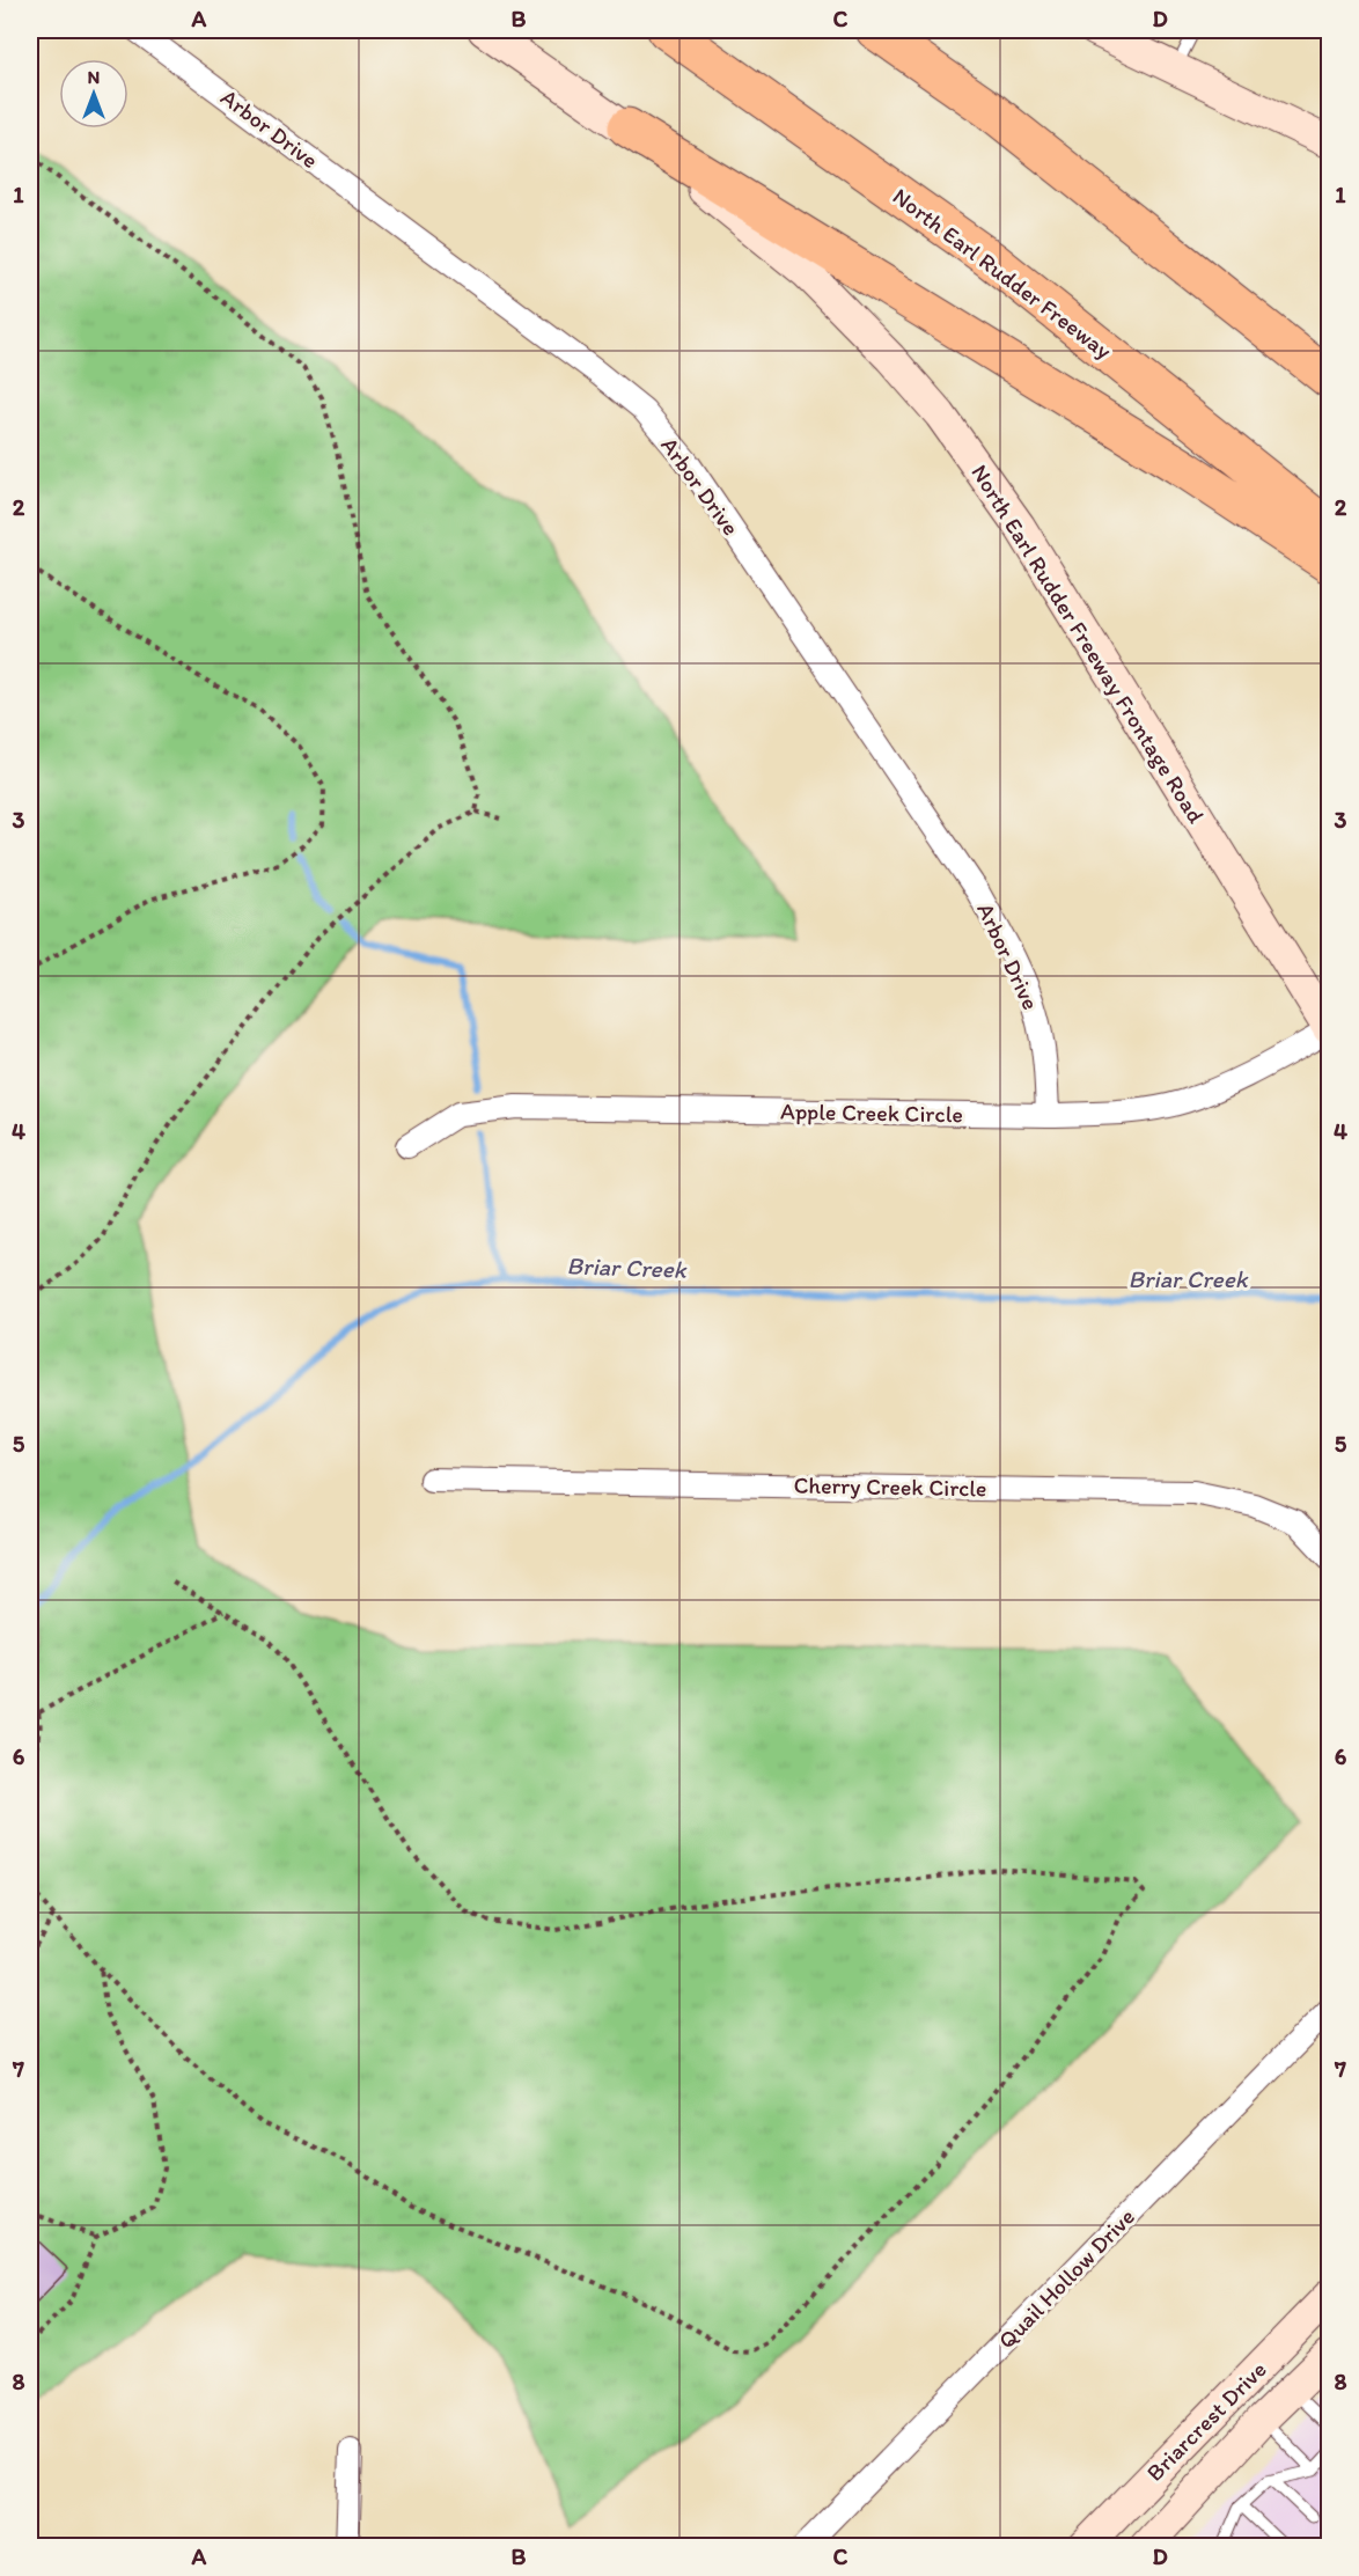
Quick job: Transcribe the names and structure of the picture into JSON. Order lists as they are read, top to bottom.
{
  "streets": {
    "highway": ["North Earl Rudder Freeway"],
    "main road": ["North Earl Rudder Freeway Frontage Road", "Briarcrest Drive"],
    "street": [
      "Arbor Drive",
      "Apple Creek Circle",
      "Cherry Creek Circle",
      "Quail Hollow Drive"
    ]
  },
  "crossings": [
    ["Arbor Drive", "Apple Creek Circle"],
    ["North Earl Rudder Freeway Frontage Road", "Apple Creek Circle"]
  ],
  "water": ["Briar Creek"],
  "north": "top",
  "grid": {
    "columns": [
      "A",
      "B",
      "C",
      "D"
    ],
    "rows": [
      "1",
      "2",
      "3",
      "4",
      "5",
      "6",
      "7",
      "8"
    ]
  }
}
